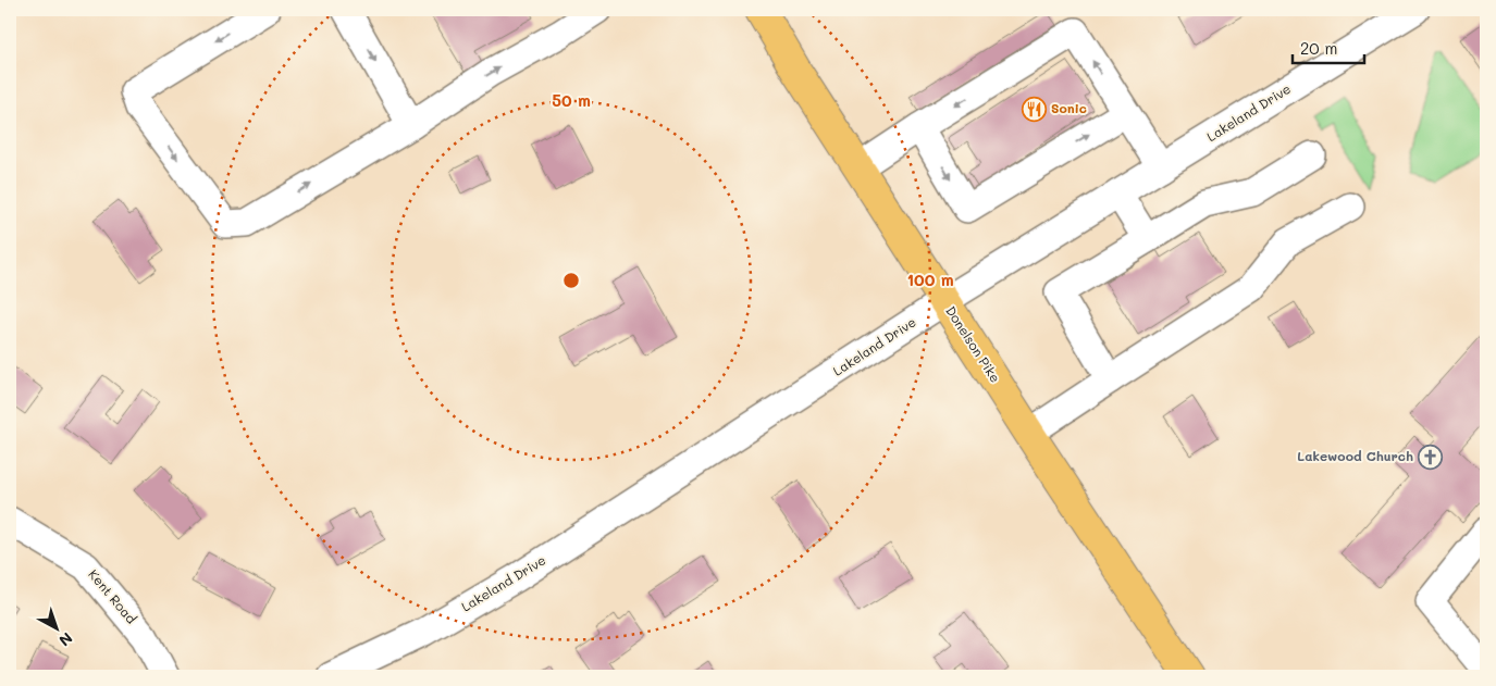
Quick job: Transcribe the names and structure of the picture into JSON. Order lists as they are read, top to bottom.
{
  "streets": {
    "main road": ["Donelson Pike"],
    "street": ["Lakeland Drive", "Kent Road"]
  },
  "crossings": [
    ["Lakeland Drive", "Donelson Pike"]
  ],
  "places": {
    "restaurant": ["Sonic"],
    "church": ["Lakewood Church"]
  },
  "scale_bar": "20 m",
  "north": "bottom right",
  "rings": ["50 m", "100 m"]
}
